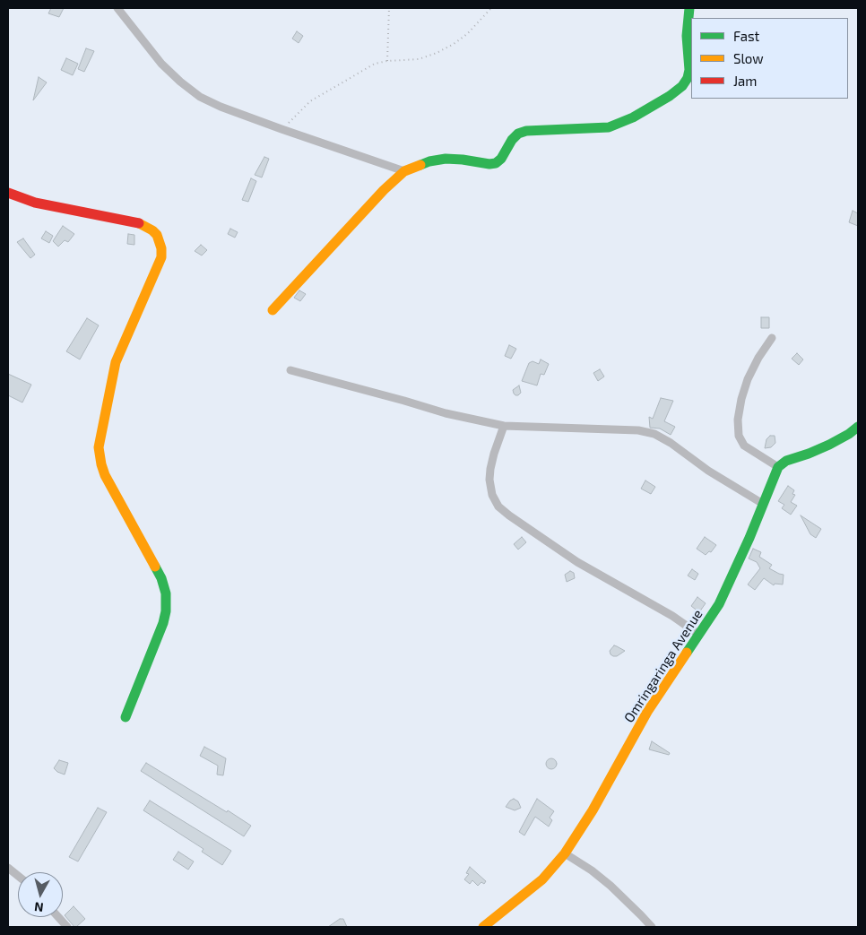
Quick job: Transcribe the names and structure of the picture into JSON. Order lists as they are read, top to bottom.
{
  "streets": {
    "street": ["Omringaringa Avenue"]
  },
  "legend": ["Fast", "Slow", "Jam"],
  "north": "bottom"
}
